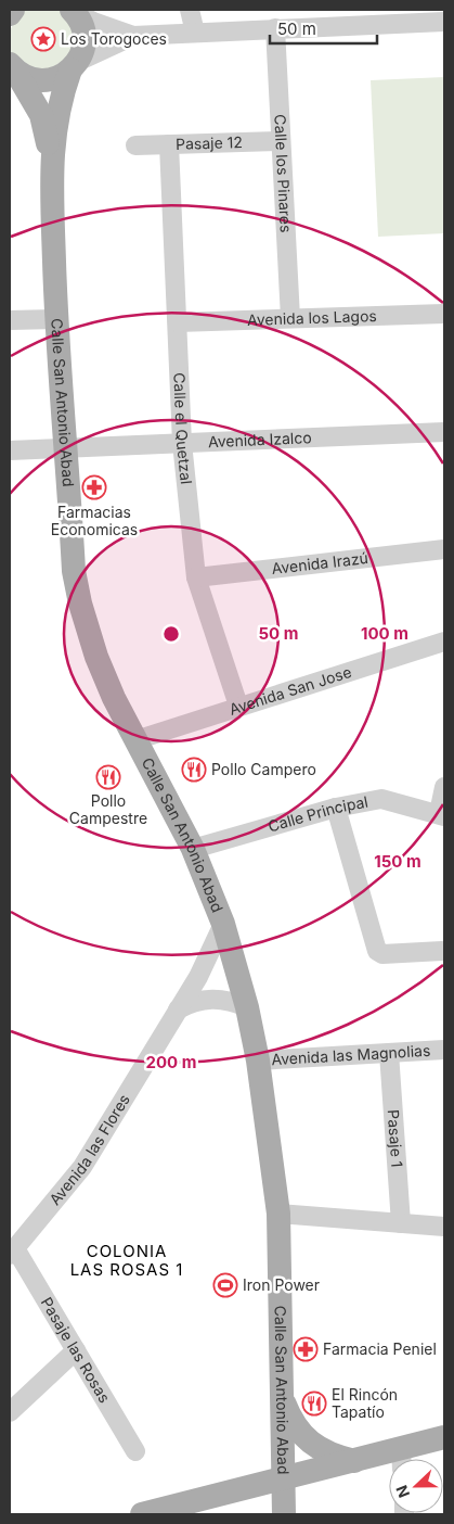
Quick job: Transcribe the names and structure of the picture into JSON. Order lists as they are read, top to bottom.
{
  "streets": {
    "main road": ["Calle San Antonio Abad"],
    "street": [
      "Pasaje 12",
      "Calle los Pinares",
      "Avenida los Lagos",
      "Calle el Quetzal",
      "Avenida Izalco",
      "Avenida Irazú",
      "Avenida San Jose",
      "Calle Principal",
      "Avenida las Magnolias",
      "Pasaje 1",
      "Avenida las Flores",
      "Pasaje las Rosas"
    ]
  },
  "crossings": [
    ["Pasaje 12", "Calle los Pinares"],
    ["Pasaje 12", "Calle el Quetzal"],
    ["Calle los Pinares", "Avenida los Lagos"],
    ["Avenida los Lagos", "Calle el Quetzal"],
    ["Calle San Antonio Abad", "Avenida Izalco"],
    ["Calle San Antonio Abad", "Avenida San Jose"],
    ["Calle San Antonio Abad", "Calle Principal"],
    ["Calle San Antonio Abad", "Avenida las Magnolias"],
    ["Calle San Antonio Abad", "Avenida las Flores"],
    ["Calle el Quetzal", "Avenida Izalco"],
    ["Calle el Quetzal", "Avenida Irazú"],
    ["Calle el Quetzal", "Avenida San Jose"],
    ["Avenida las Magnolias", "Pasaje 1"],
    ["Avenida las Flores", "Pasaje las Rosas"]
  ],
  "districts": ["COLONIA LAS ROSAS 1"],
  "places": {
    "place": ["Los Torogoces"],
    "pharmacy": ["Farmacias Economicas", "Farmacia Peniel"],
    "restaurant": ["Pollo Campero", "Pollo Campestre", "El Rincón Tapatío"],
    "sports": ["Iron Power"]
  },
  "scale_bar": "50 m",
  "north": "left",
  "rings": [
    "50 m",
    "100 m",
    "150 m",
    "200 m"
  ]
}
